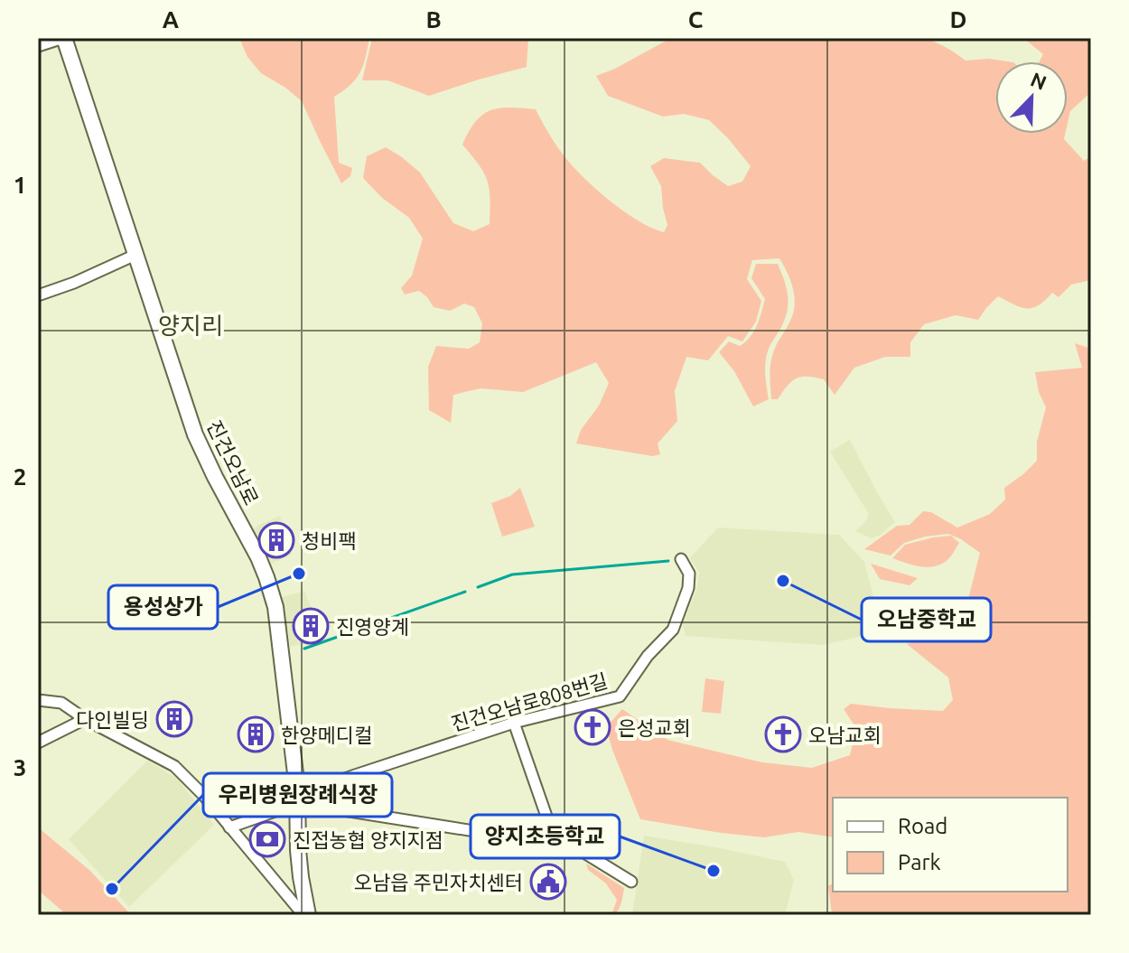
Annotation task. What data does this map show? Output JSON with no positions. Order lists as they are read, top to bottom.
{
  "streets": {
    "main road": ["진건오남로"],
    "street": ["진건오남로808번길"]
  },
  "crossings": [
    ["진건오남로", "진건오남로808번길"]
  ],
  "districts": ["양지리"],
  "places": {
    "building": [
      "청비팩",
      "진영양계",
      "다인빌딩",
      "한양메디컬"
    ],
    "other": [
      "용성상가",
      "오남중학교",
      "양지초등학교",
      "우리병원장례식장"
    ],
    "church": ["은성교회", "오남교회"],
    "bank": ["진접농협 양지지점"],
    "public building": ["오남읍 주민자치센터"]
  },
  "legend": ["Road", "Park"],
  "north": "top right",
  "grid": {
    "columns": [
      "A",
      "B",
      "C",
      "D"
    ],
    "rows": ["1", "2", "3"]
  }
}
